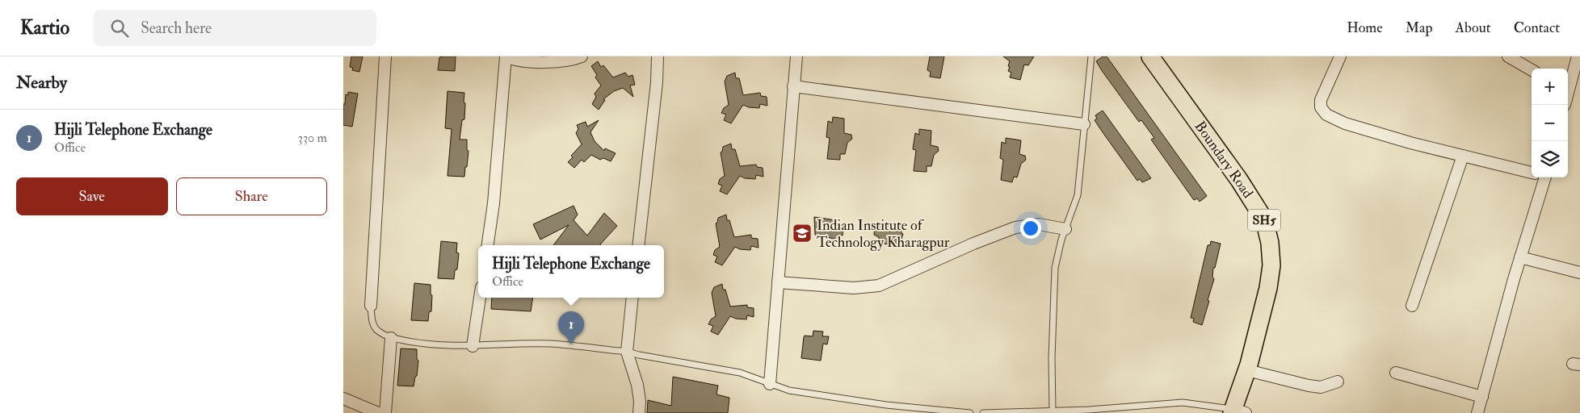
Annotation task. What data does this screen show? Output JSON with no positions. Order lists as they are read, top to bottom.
{
  "streets": {
    "main road": ["Boundary Road", "SH5"]
  },
  "places": {
    "school or university": ["Indian Institute of Technology Kharagpur"]
  },
  "page": {
    "header": "Kartio",
    "search": "Search here",
    "nav": [
      "Home",
      "Map",
      "About",
      "Contact"
    ],
    "heading": "Nearby",
    "map_buttons": ["+", "−"],
    "list": [
      {
        "mark": "1",
        "name": "Hijli Telephone Exchange",
        "note": "Office",
        "value": "330 m"
      }
    ],
    "buttons": ["Save", "Share"],
    "popup": ["Hijli Telephone Exchange", "Office"],
    "pins": "1"
  }
}
